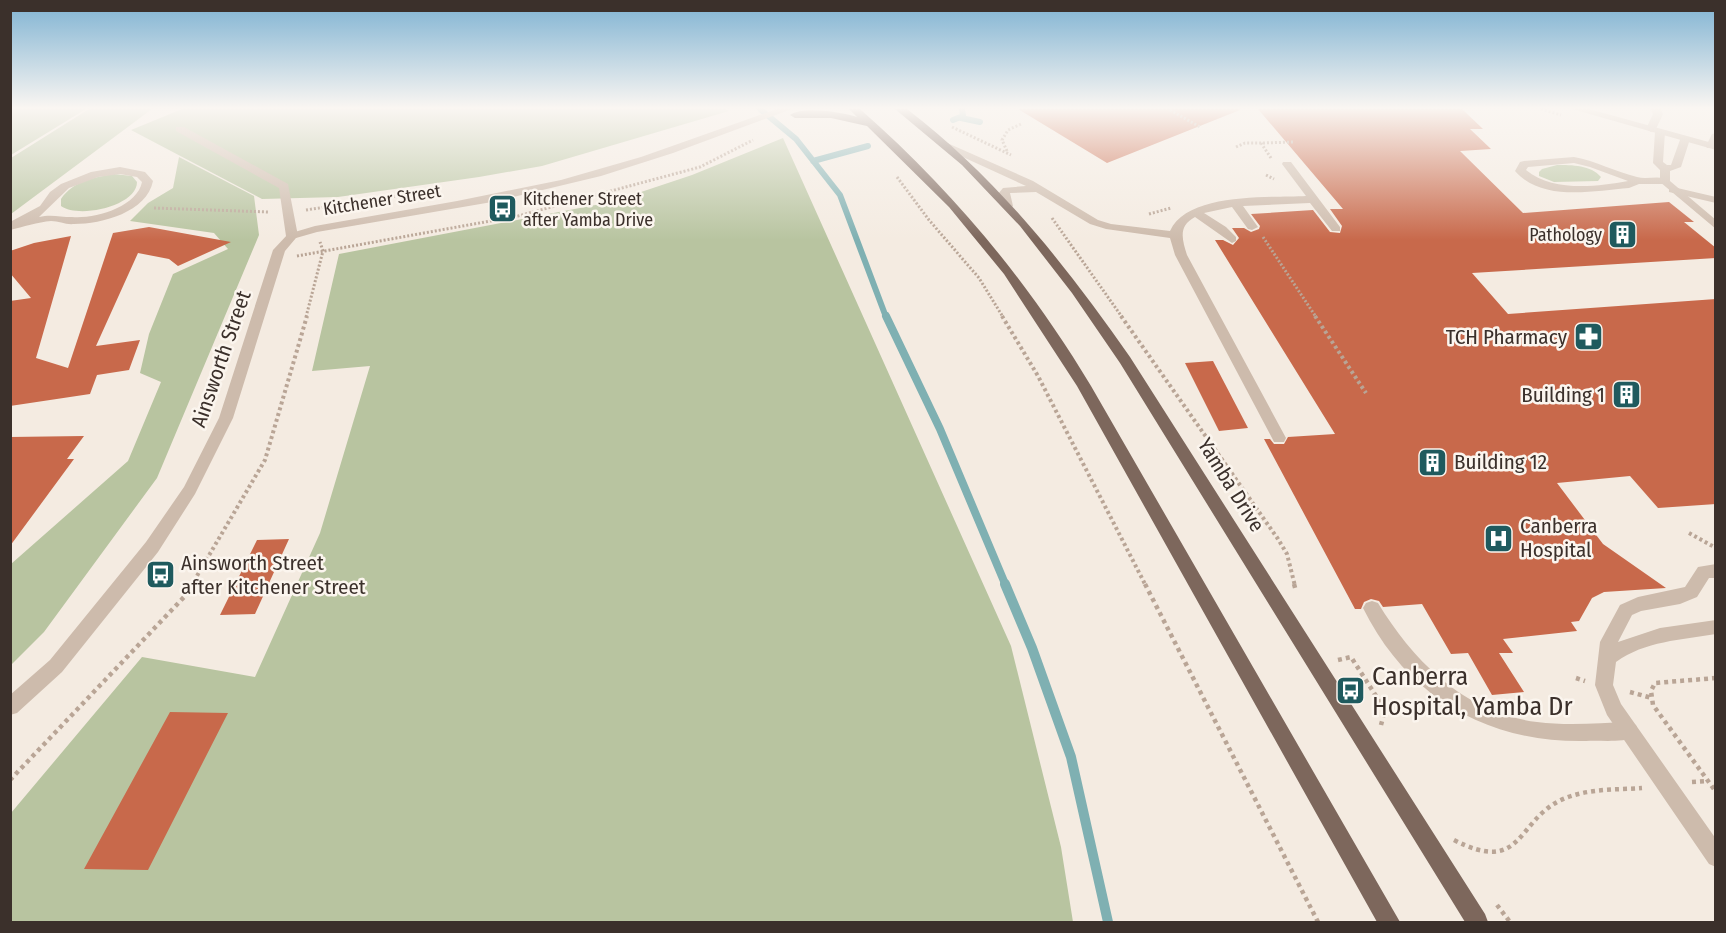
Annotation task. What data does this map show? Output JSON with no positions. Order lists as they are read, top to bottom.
{
  "streets": {
    "main road": ["Yamba Drive"],
    "street": ["Kitchener Street", "Ainsworth Street"]
  },
  "crossings": [
    ["Kitchener Street", "Ainsworth Street"]
  ],
  "places": {
    "bus stop": ["Kitchener Street after Yamba Drive", "Ainsworth Street after Kitchener Street", "Canberra Hospital, Yamba Dr"],
    "building": ["Pathology", "Building 1", "Building 12"],
    "pharmacy": ["TCH Pharmacy"],
    "hospital": ["Canberra Hospital"]
  }
}
